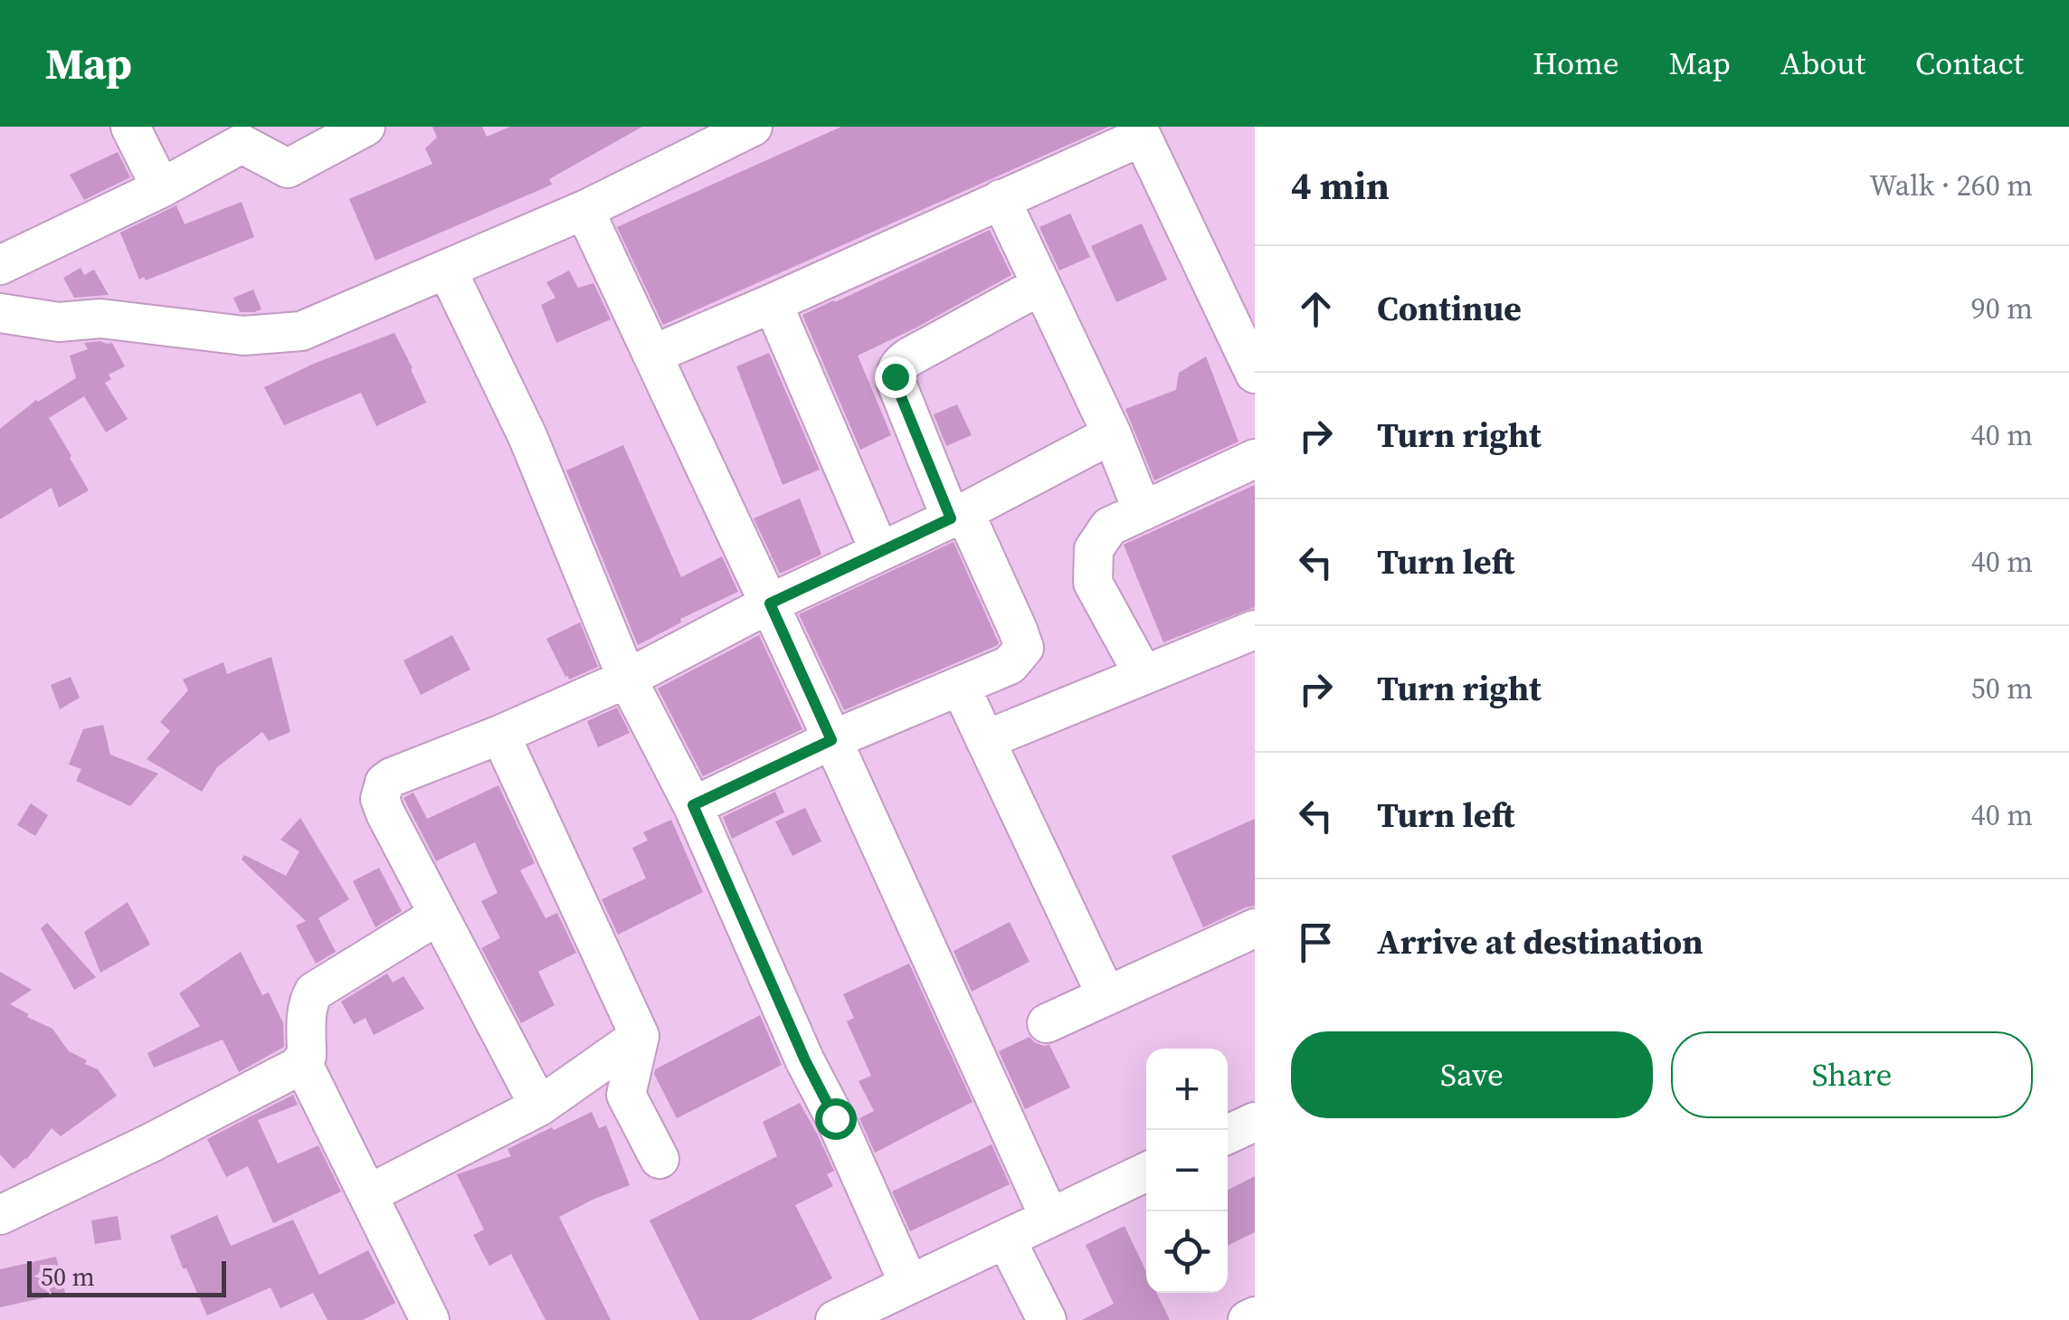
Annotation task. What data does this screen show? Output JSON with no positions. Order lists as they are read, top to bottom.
{
  "scale_bar": "50 m",
  "page": {
    "header": "Map",
    "nav": [
      "Home",
      "Map",
      "About",
      "Contact"
    ],
    "heading": ["4 min", "Walk · 260 m"],
    "list": [
      ["Continue", "90 m"],
      ["Turn right", "40 m"],
      ["Turn left", "40 m"],
      ["Turn right", "50 m"],
      ["Turn left", "40 m"],
      "Arrive at destination"
    ],
    "buttons": ["Save", "Share"],
    "map_buttons": ["+", "−"],
    "scale": "50 m"
  }
}
